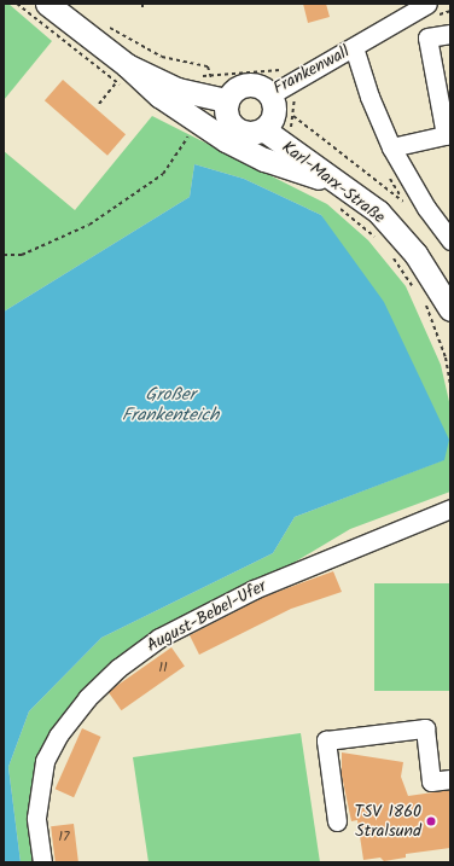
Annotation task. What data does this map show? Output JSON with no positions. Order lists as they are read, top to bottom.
{
  "streets": {
    "main road": ["Frankenwall", "Karl-Marx-Straße"],
    "street": ["August-Bebel-Ufer"]
  },
  "crossings": [
    ["Frankenwall", "Karl-Marx-Straße"]
  ],
  "water": ["Großer Frankenteich"],
  "places": ["TSV 1860 Stralsund"],
  "house_numbers": ["11", "17"]
}
